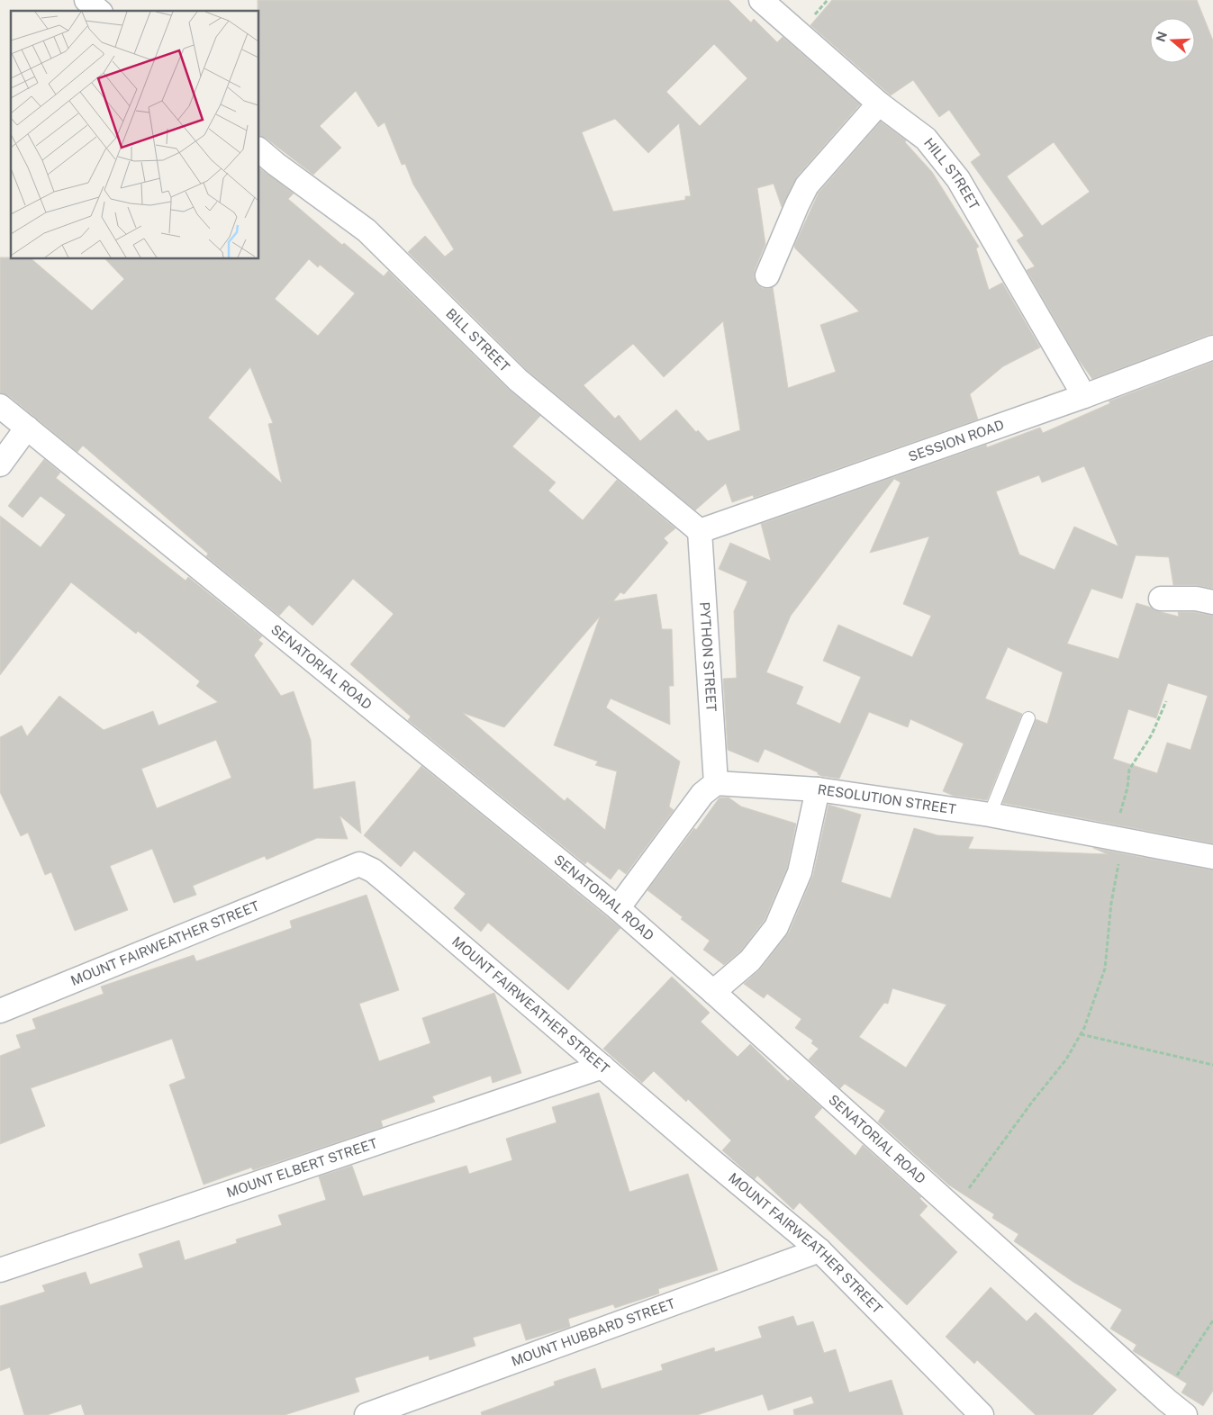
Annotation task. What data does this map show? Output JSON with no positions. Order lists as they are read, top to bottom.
{
  "streets": {
    "street": [
      "HILL STREET",
      "BILL STREET",
      "SESSION ROAD",
      "PYTHON STREET",
      "SENATORIAL ROAD",
      "RESOLUTION STREET",
      "MOUNT FAIRWEATHER STREET",
      "MOUNT ELBERT STREET",
      "MOUNT HUBBARD STREET"
    ]
  },
  "crossings": [
    ["HILL STREET", "SESSION ROAD"],
    ["BILL STREET", "SESSION ROAD"],
    ["BILL STREET", "PYTHON STREET"],
    ["SESSION ROAD", "PYTHON STREET"],
    ["PYTHON STREET", "RESOLUTION STREET"],
    ["MOUNT FAIRWEATHER STREET", "MOUNT ELBERT STREET"],
    ["MOUNT FAIRWEATHER STREET", "MOUNT HUBBARD STREET"]
  ],
  "north": "left"
}
